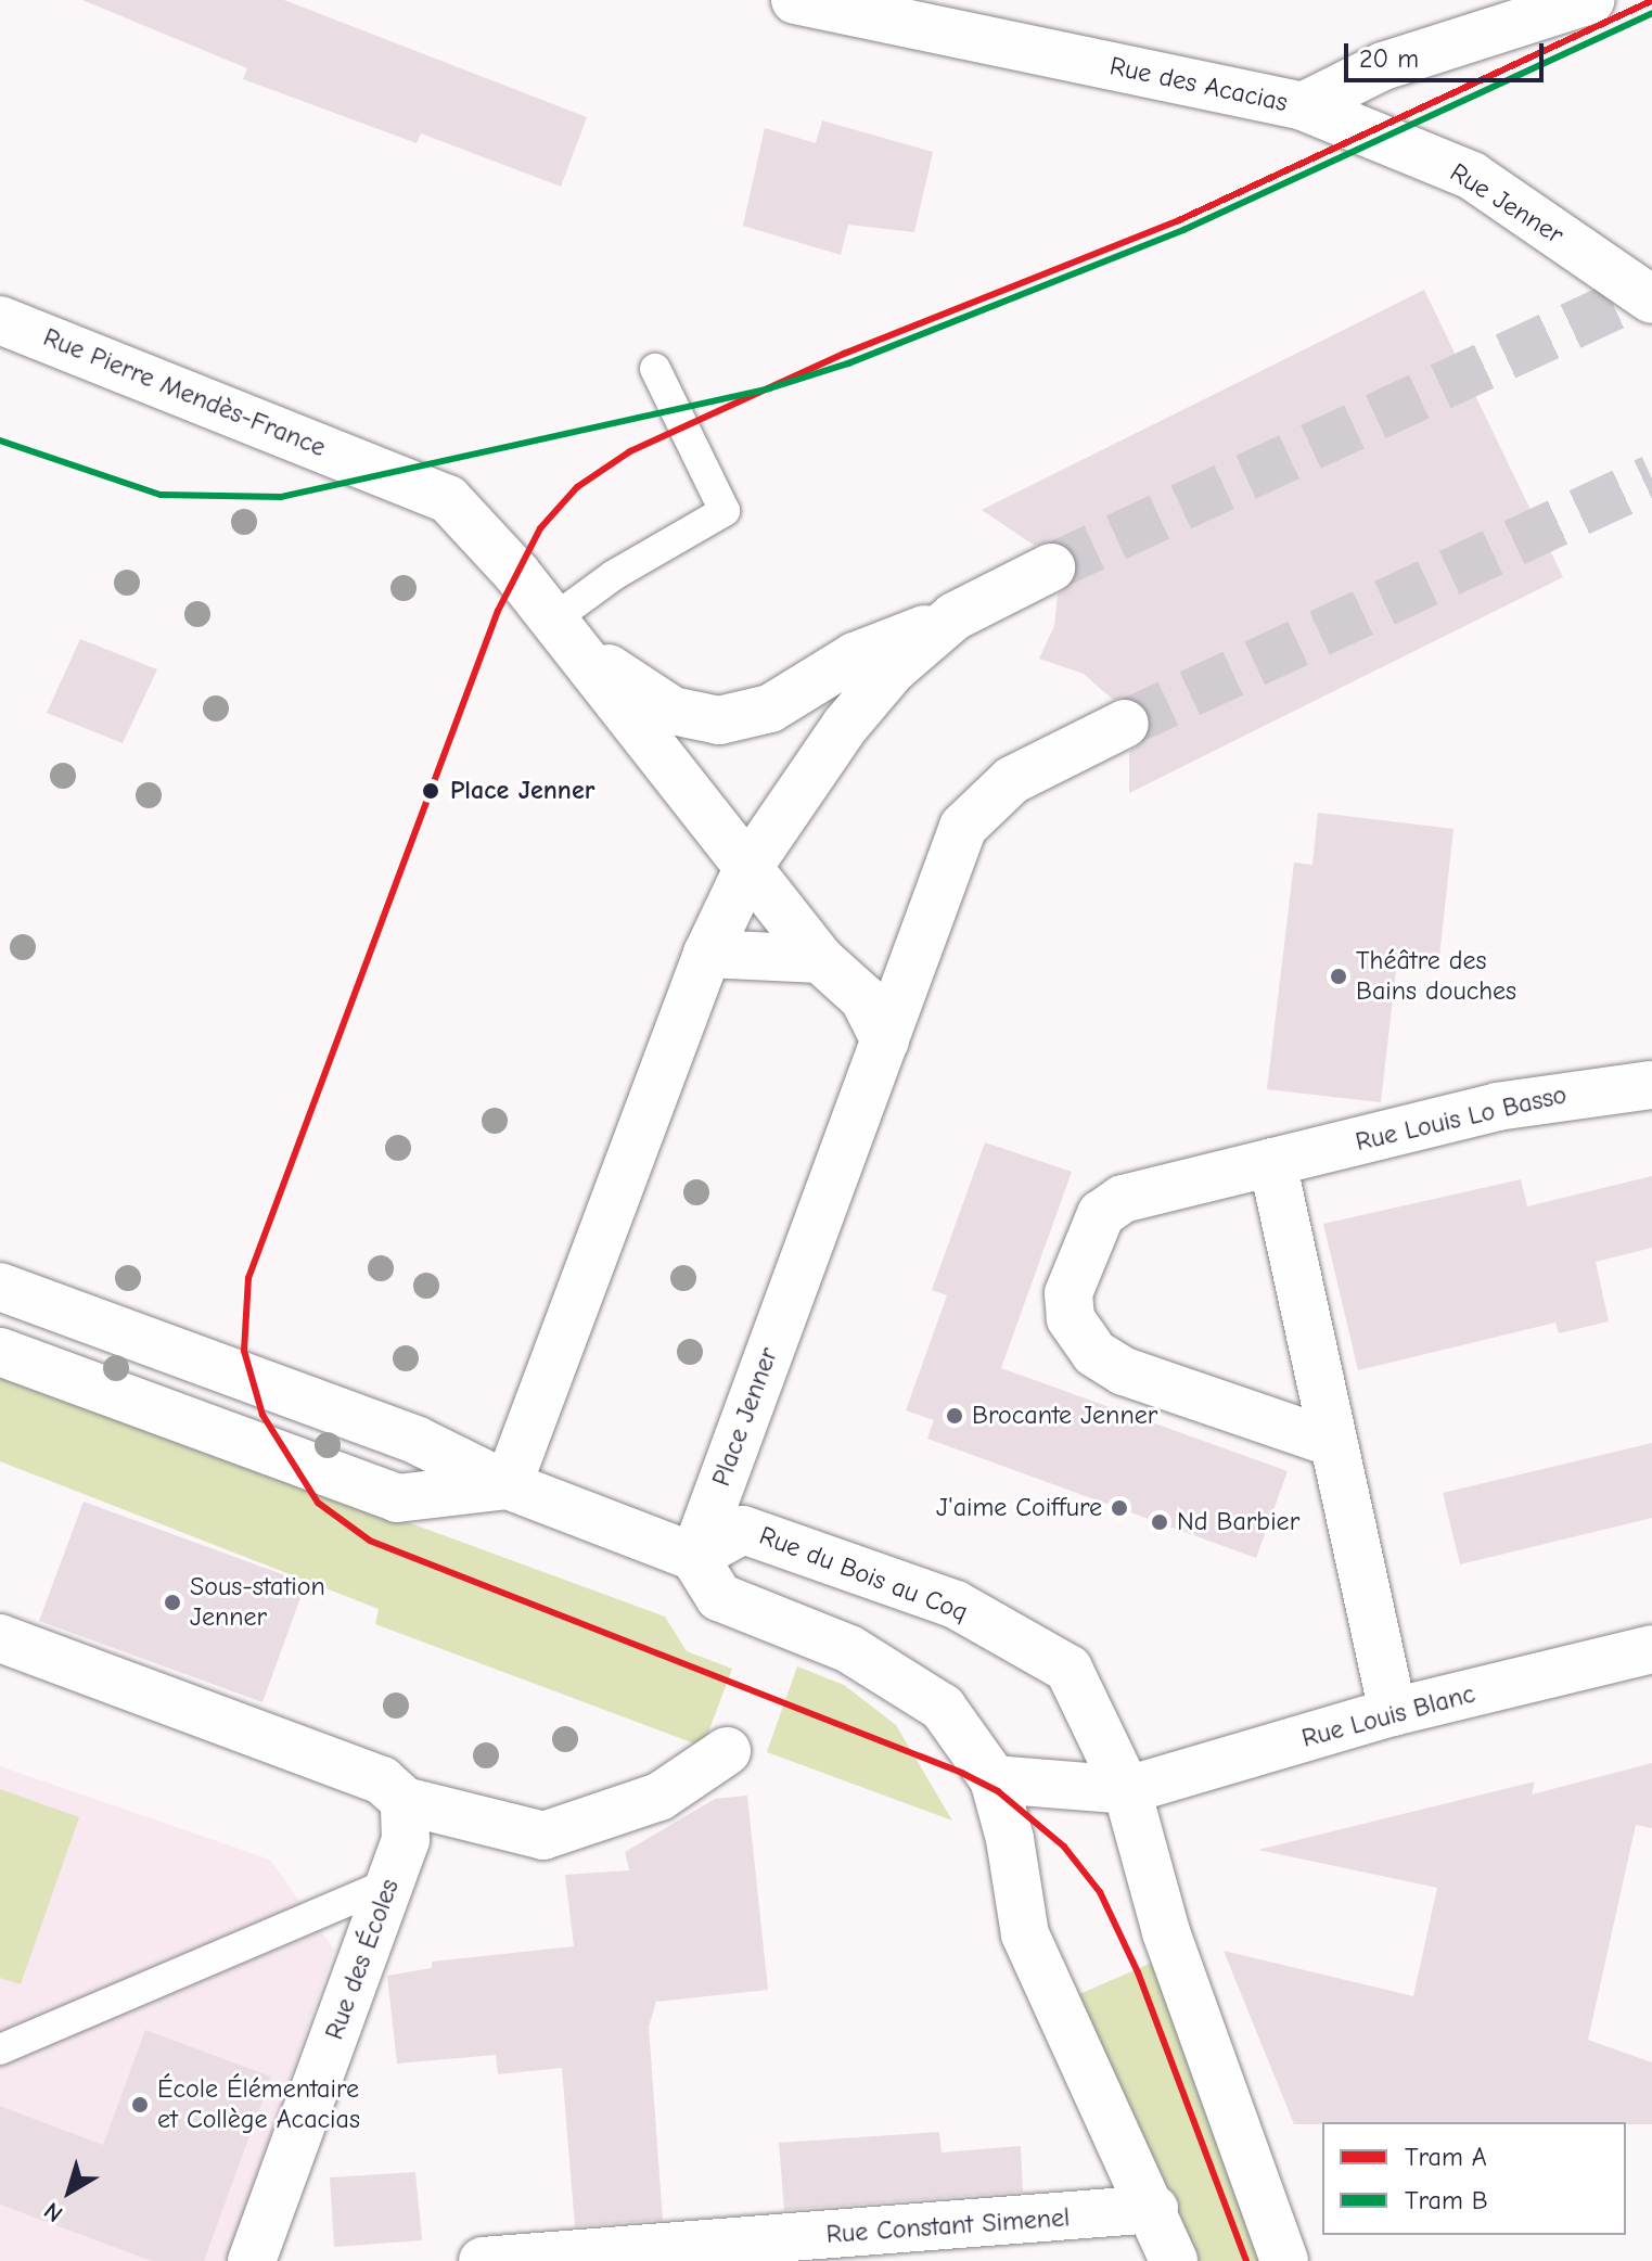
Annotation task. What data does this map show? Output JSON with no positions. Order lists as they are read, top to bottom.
{
  "streets": {
    "main road": [
      "Rue des Acacias",
      "Rue Jenner",
      "Rue Pierre Mendès-France",
      "Rue Louis Lo Basso",
      "Place Jenner",
      "Rue du Bois au Coq",
      "Rue Louis Blanc",
      "Rue des Écoles",
      "Rue Constant Simenel"
    ]
  },
  "crossings": [
    ["Rue des Acacias", "Rue Jenner"],
    ["Place Jenner", "Rue du Bois au Coq"],
    ["Rue du Bois au Coq", "Rue Louis Blanc"]
  ],
  "places": [
    "Place Jenner",
    "Théâtre des Bains douches",
    "Brocante Jenner",
    "J'aime Coiffure",
    "Nd Barbier",
    "Sous-station Jenner",
    "École Élémentaire et Collège Acacias"
  ],
  "lines": ["tram line A", "tram line B"],
  "legend": ["Tram A", "Tram B"],
  "scale_bar": "20 m",
  "north": "bottom left"
}
